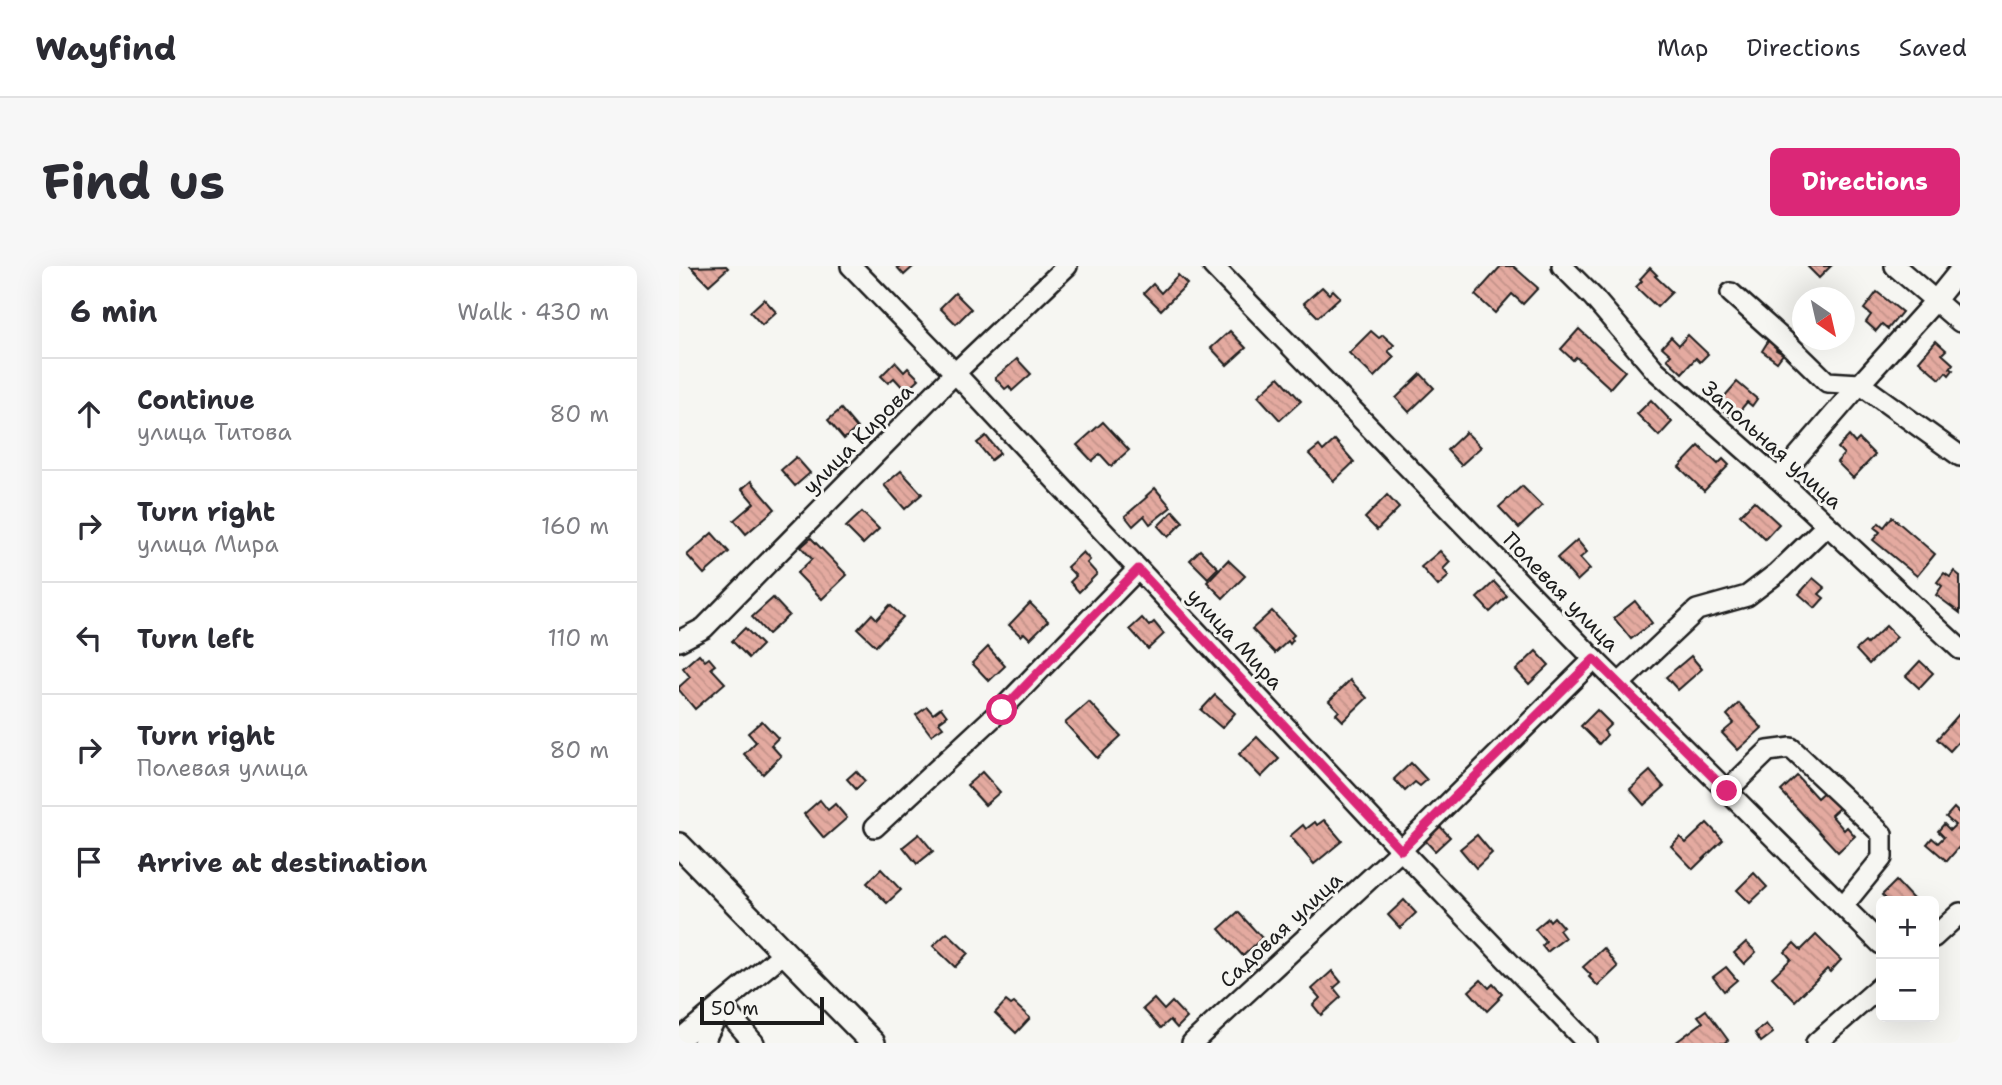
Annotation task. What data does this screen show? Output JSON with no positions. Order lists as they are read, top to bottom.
{
  "streets": {
    "street": [
      "улица Кирова",
      "Запольная улица",
      "Полевая улица",
      "улица Мира",
      "Садовая улица"
    ]
  },
  "crossings": [
    ["улица Кирова", "улица Мира"],
    ["Полевая улица", "Садовая улица"],
    ["улица Мира", "Садовая улица"]
  ],
  "scale_bar": "50 m",
  "north": "bottom right",
  "page": {
    "header": "Wayfind",
    "nav": ["Map", "Directions", "Saved"],
    "buttons": "Directions",
    "title": "Find us",
    "heading": ["6 min", "Walk · 430 m"],
    "list": [
      ["Continue", "улица Титова", "80 m"],
      ["Turn right", "улица Мира", "160 m"],
      ["Turn left", "110 m"],
      ["Turn right", "Полевая улица", "80 m"],
      "Arrive at destination"
    ],
    "map_buttons": ["+", "−"],
    "scale": "50 m"
  }
}
